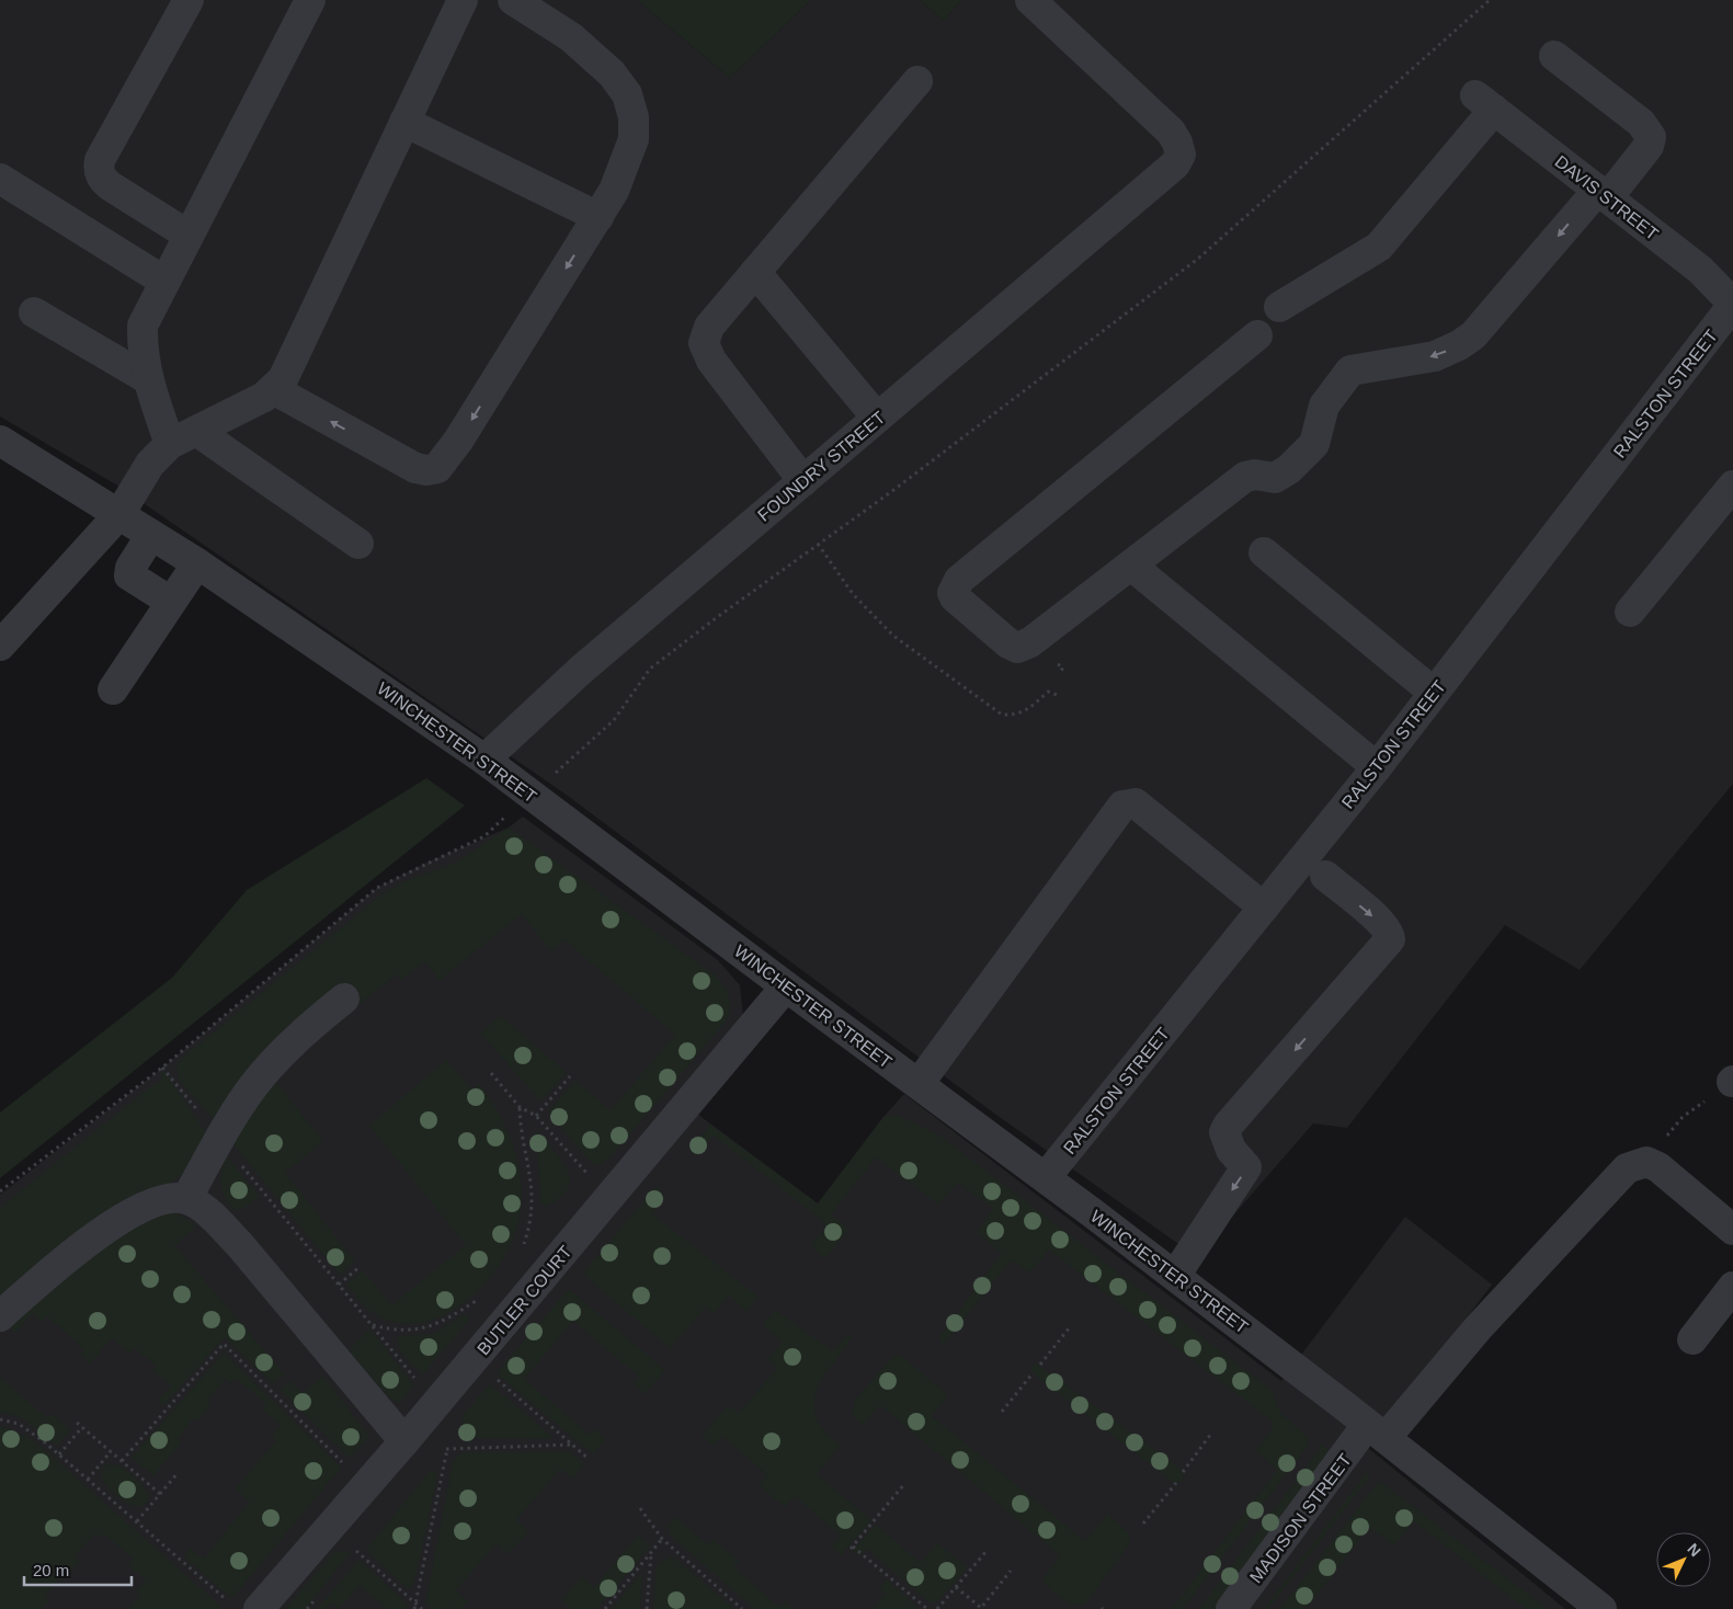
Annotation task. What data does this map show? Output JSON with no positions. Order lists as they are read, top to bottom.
{
  "streets": {
    "street": [
      "DAVIS STREET",
      "RALSTON STREET",
      "FOUNDRY STREET",
      "WINCHESTER STREET",
      "BUTLER COURT",
      "MADISON STREET"
    ]
  },
  "crossings": [
    ["DAVIS STREET", "RALSTON STREET"],
    ["RALSTON STREET", "WINCHESTER STREET"],
    ["FOUNDRY STREET", "WINCHESTER STREET"],
    ["WINCHESTER STREET", "BUTLER COURT"],
    ["WINCHESTER STREET", "MADISON STREET"]
  ],
  "scale_bar": "20 m",
  "north": "top right"
}
